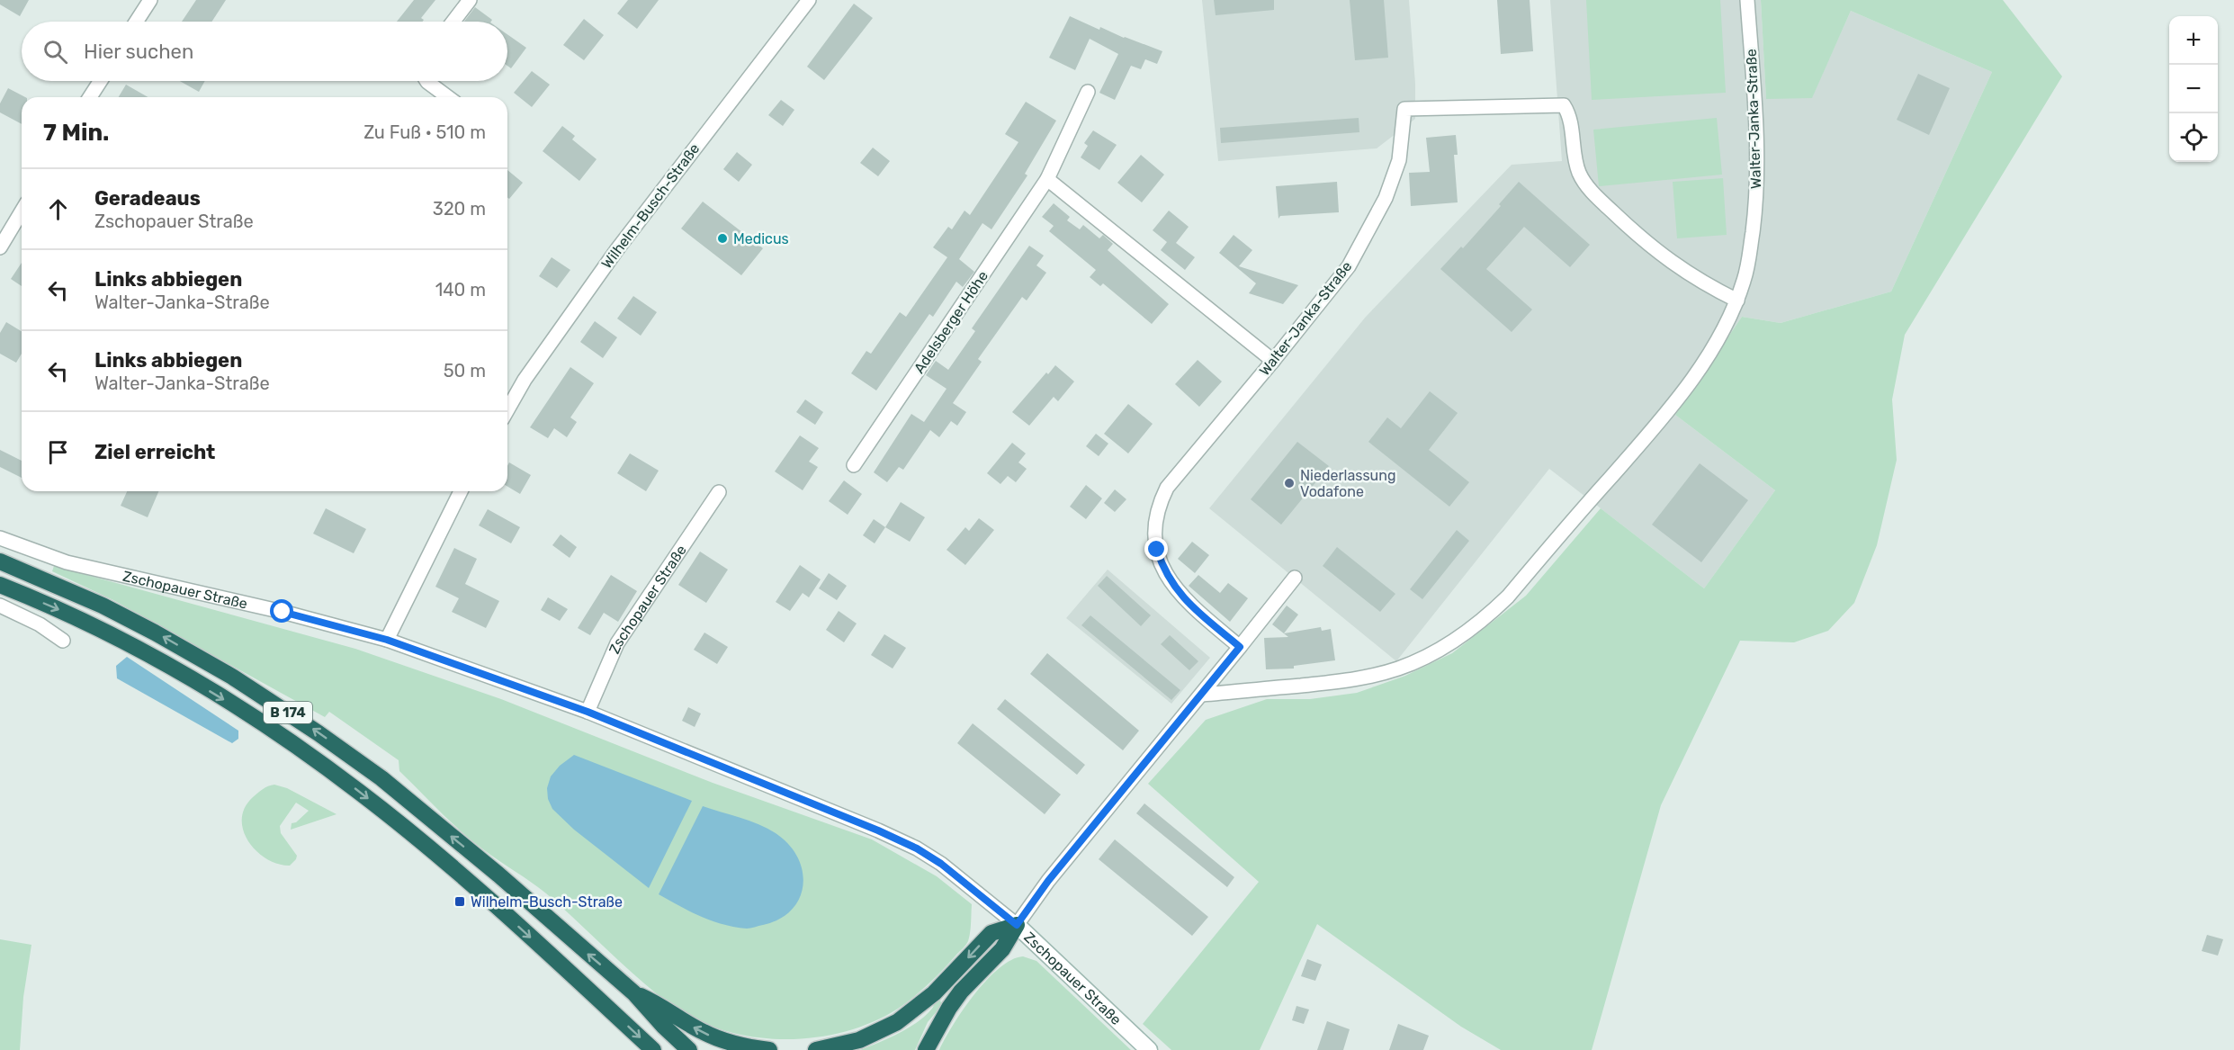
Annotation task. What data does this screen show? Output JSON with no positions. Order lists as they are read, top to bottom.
{
  "streets": {
    "highway": ["B 174"],
    "street": [
      "Walter-Janka-Straße",
      "Wilhelm-Busch-Straße",
      "Adelsberger Höhe",
      "Zschopauer Straße"
    ]
  },
  "places": {
    "other": ["Medicus", "Niederlassung Vodafone"],
    "transit": ["Wilhelm-Busch-Straße"]
  },
  "page": {
    "map_buttons": ["+", "−"],
    "search": "Hier suchen",
    "heading": ["7 Min.", "Zu Fuß · 510 m"],
    "list": [
      ["Geradeaus", "Zschopauer Straße", "320 m"],
      ["Links abbiegen", "Walter-Janka-Straße", "140 m"],
      ["Links abbiegen", "Walter-Janka-Straße", "50 m"],
      "Ziel erreicht"
    ]
  }
}
